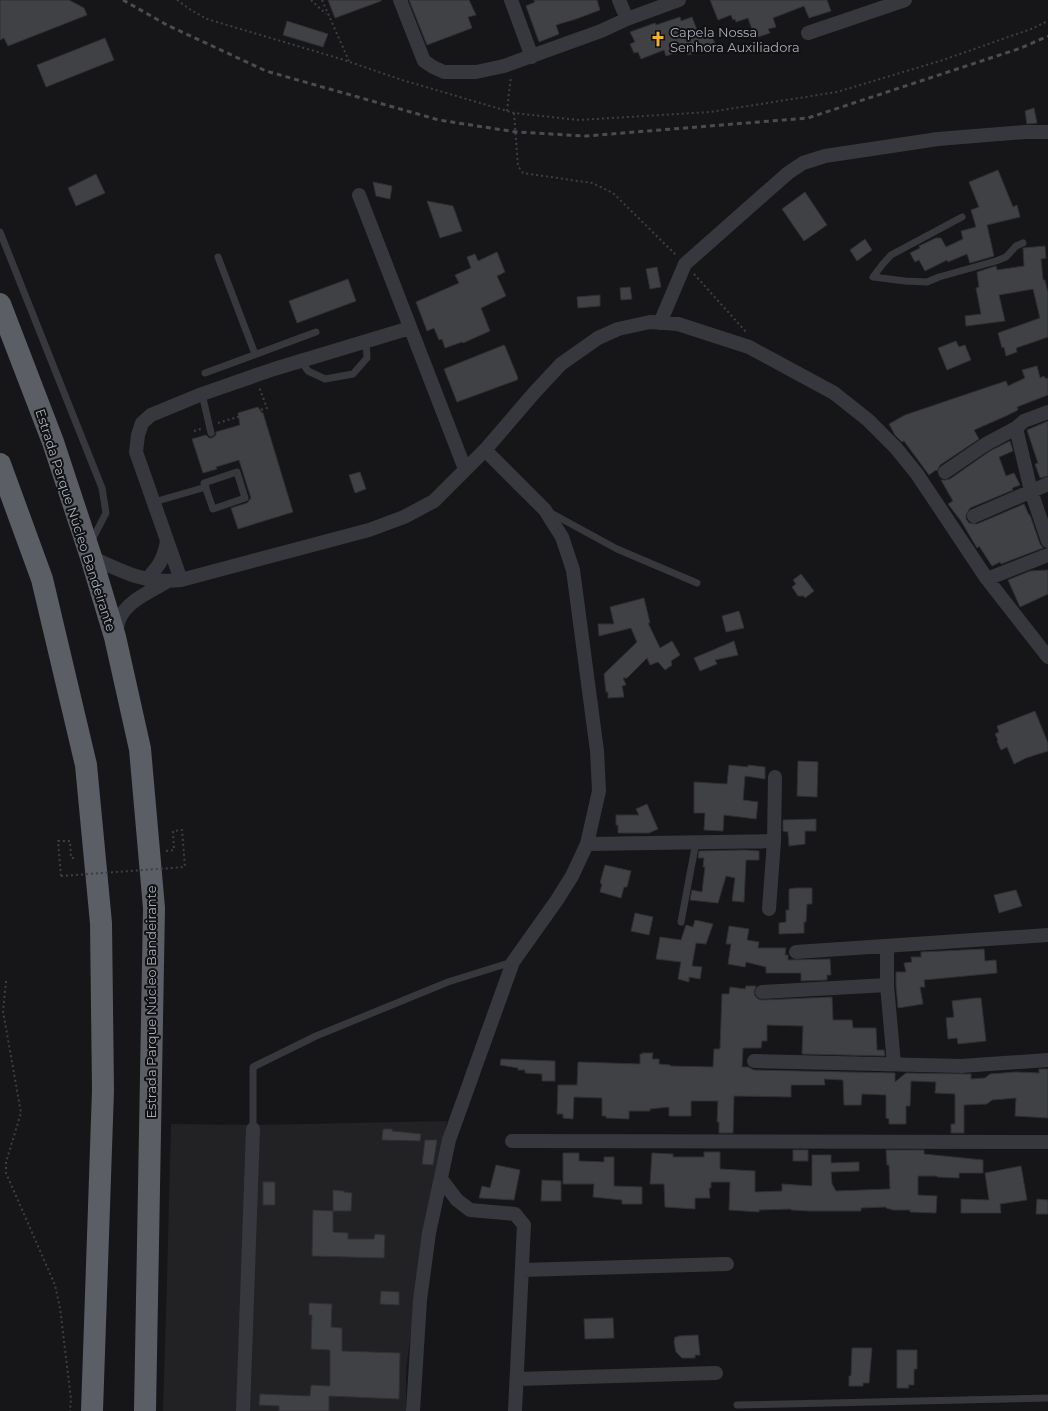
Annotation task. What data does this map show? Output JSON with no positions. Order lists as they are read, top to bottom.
{
  "streets": {
    "highway": ["Estrada Parque Núcleo Bandeirante"]
  },
  "places": {
    "church": ["Capela Nossa Senhora Auxiliadora"]
  }
}
